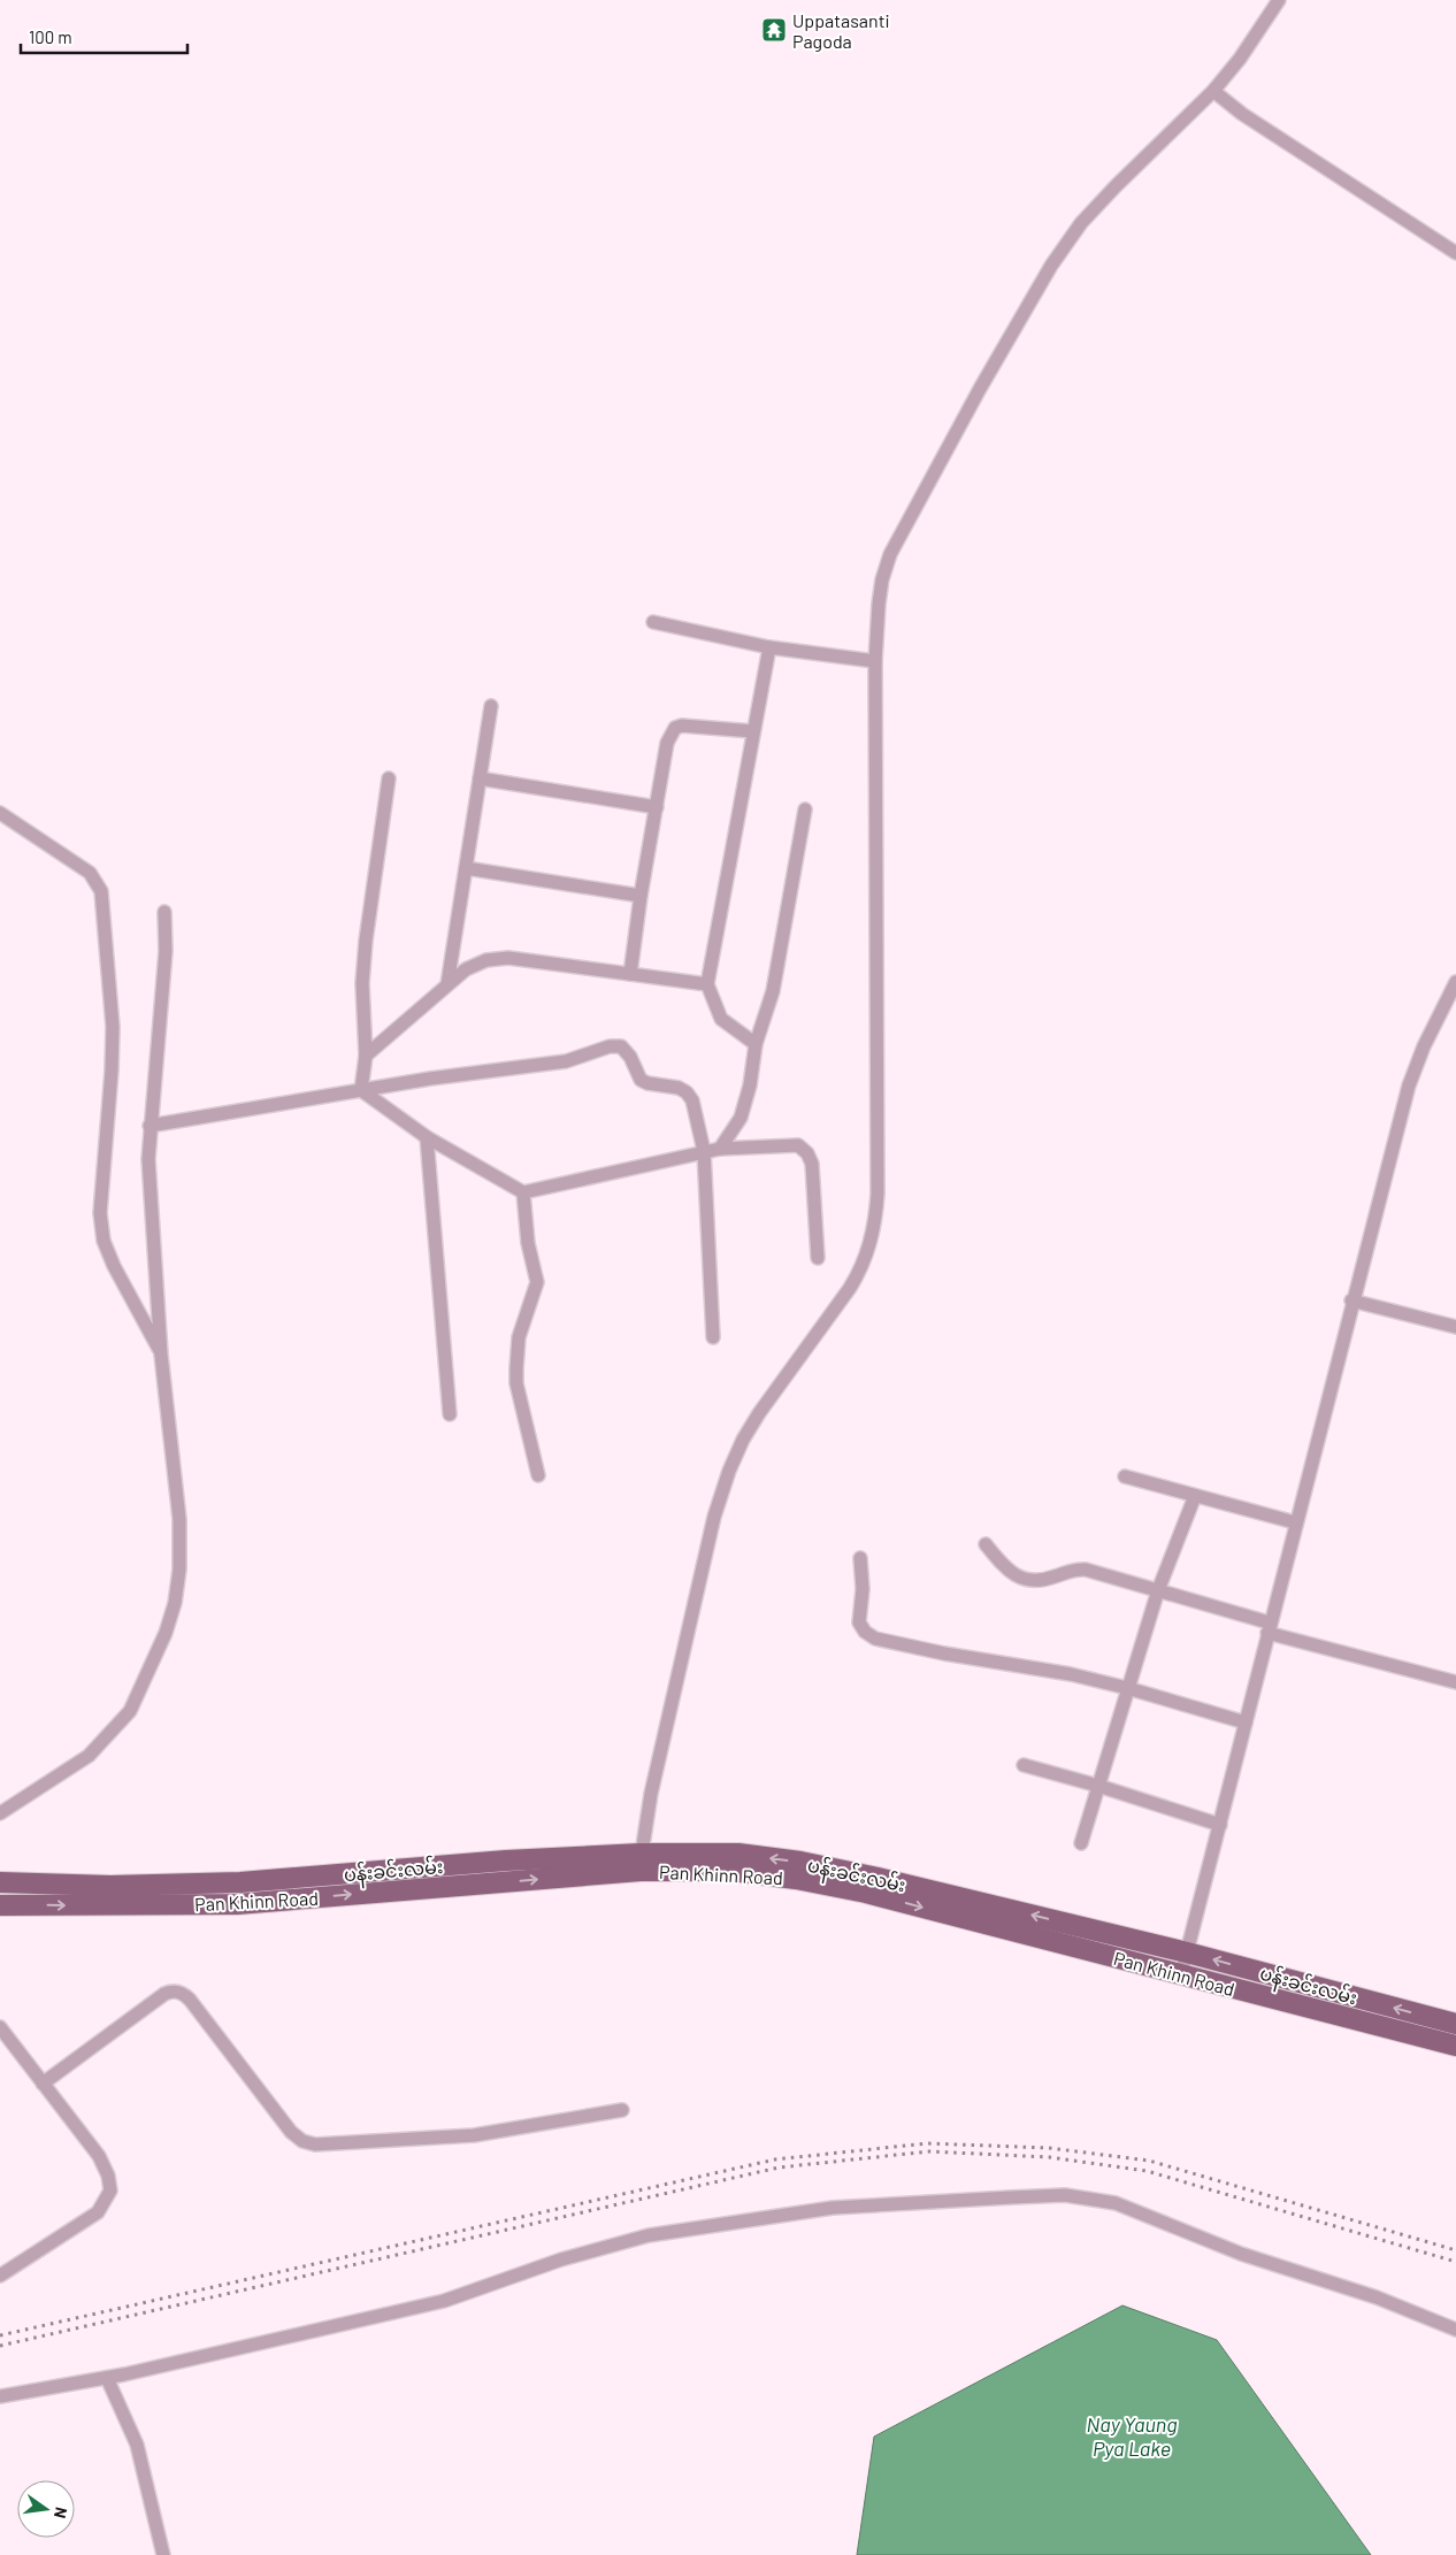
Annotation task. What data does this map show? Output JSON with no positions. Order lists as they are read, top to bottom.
{
  "streets": {
    "main road": ["ပန်းခင်းလမ်း", "Pan Khinn Road"]
  },
  "crossings": [
    ["ပန်းခင်းလမ်း", "Pan Khinn Road"]
  ],
  "one_way": ["ပန်းခင်းလမ်း", "Pan Khinn Road"],
  "water": ["Nay Yaung Pya Lake"],
  "places": {
    "temple": ["Uppatasanti Pagoda"]
  },
  "scale_bar": "100 m",
  "north": "right"
}
